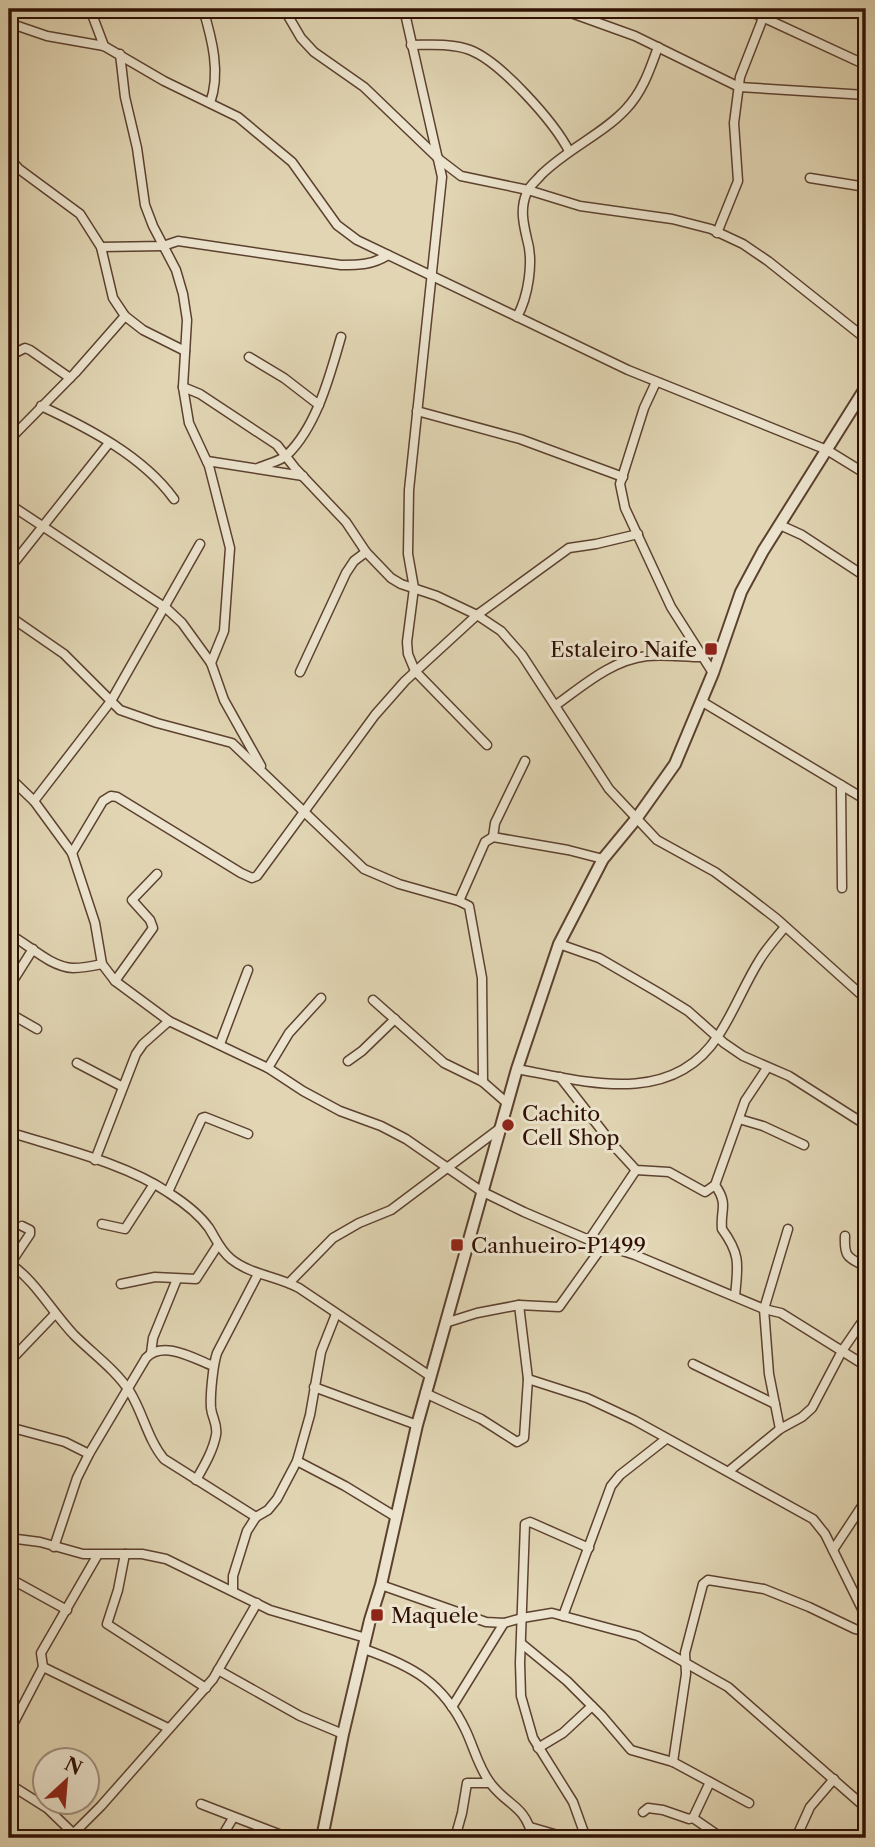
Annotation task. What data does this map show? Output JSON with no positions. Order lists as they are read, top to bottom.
{
  "places": {
    "transit": ["Estaleiro Naife", "Canhueiro-P1499", "Maquele"],
    "other": ["Cachito Cell Shop"]
  },
  "north": "top right"
}
